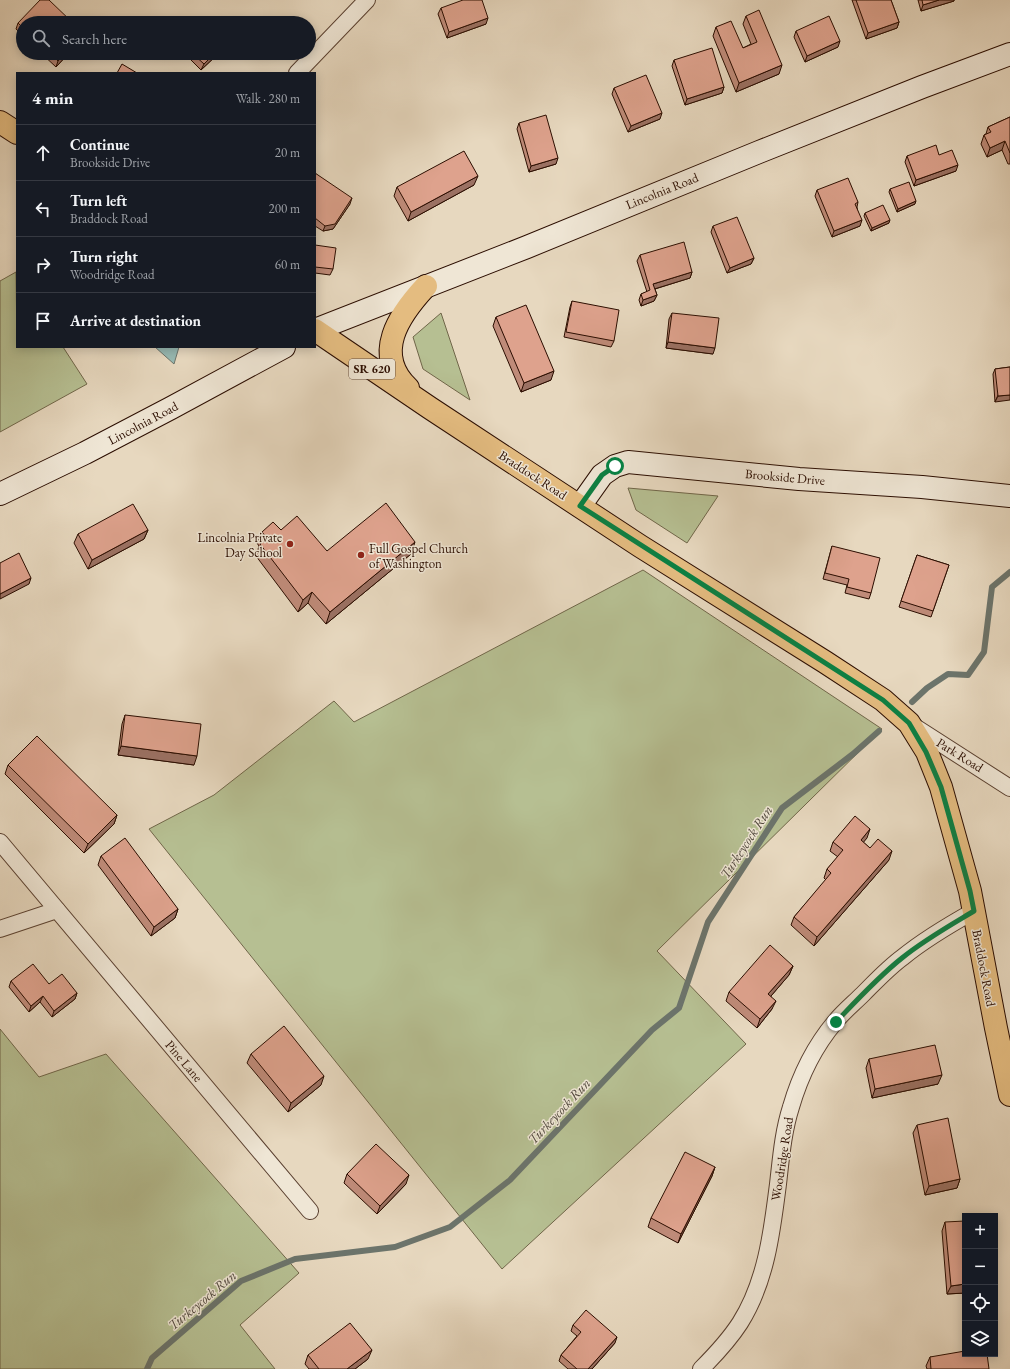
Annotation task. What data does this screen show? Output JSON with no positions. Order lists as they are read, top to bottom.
{
  "streets": {
    "main road": [
      "Lincolnia Road",
      "SR 620",
      "Braddock Road",
      "Brookside Drive"
    ],
    "street": ["Park Road", "Pine Lane", "Woodridge Road"]
  },
  "crossings": [
    ["Braddock Road", "Brookside Drive"],
    ["Braddock Road", "Park Road"],
    ["Braddock Road", "Woodridge Road"]
  ],
  "water": ["Turkeycock Run"],
  "places": ["Lincolnia Private Day School", "Full Gospel Church of Washington"],
  "page": {
    "search": "Search here",
    "heading": ["4 min", "Walk · 280 m"],
    "list": [
      ["Continue", "Brookside Drive", "20 m"],
      ["Turn left", "Braddock Road", "200 m"],
      ["Turn right", "Woodridge Road", "60 m"],
      "Arrive at destination"
    ],
    "map_buttons": ["+", "−"]
  }
}
